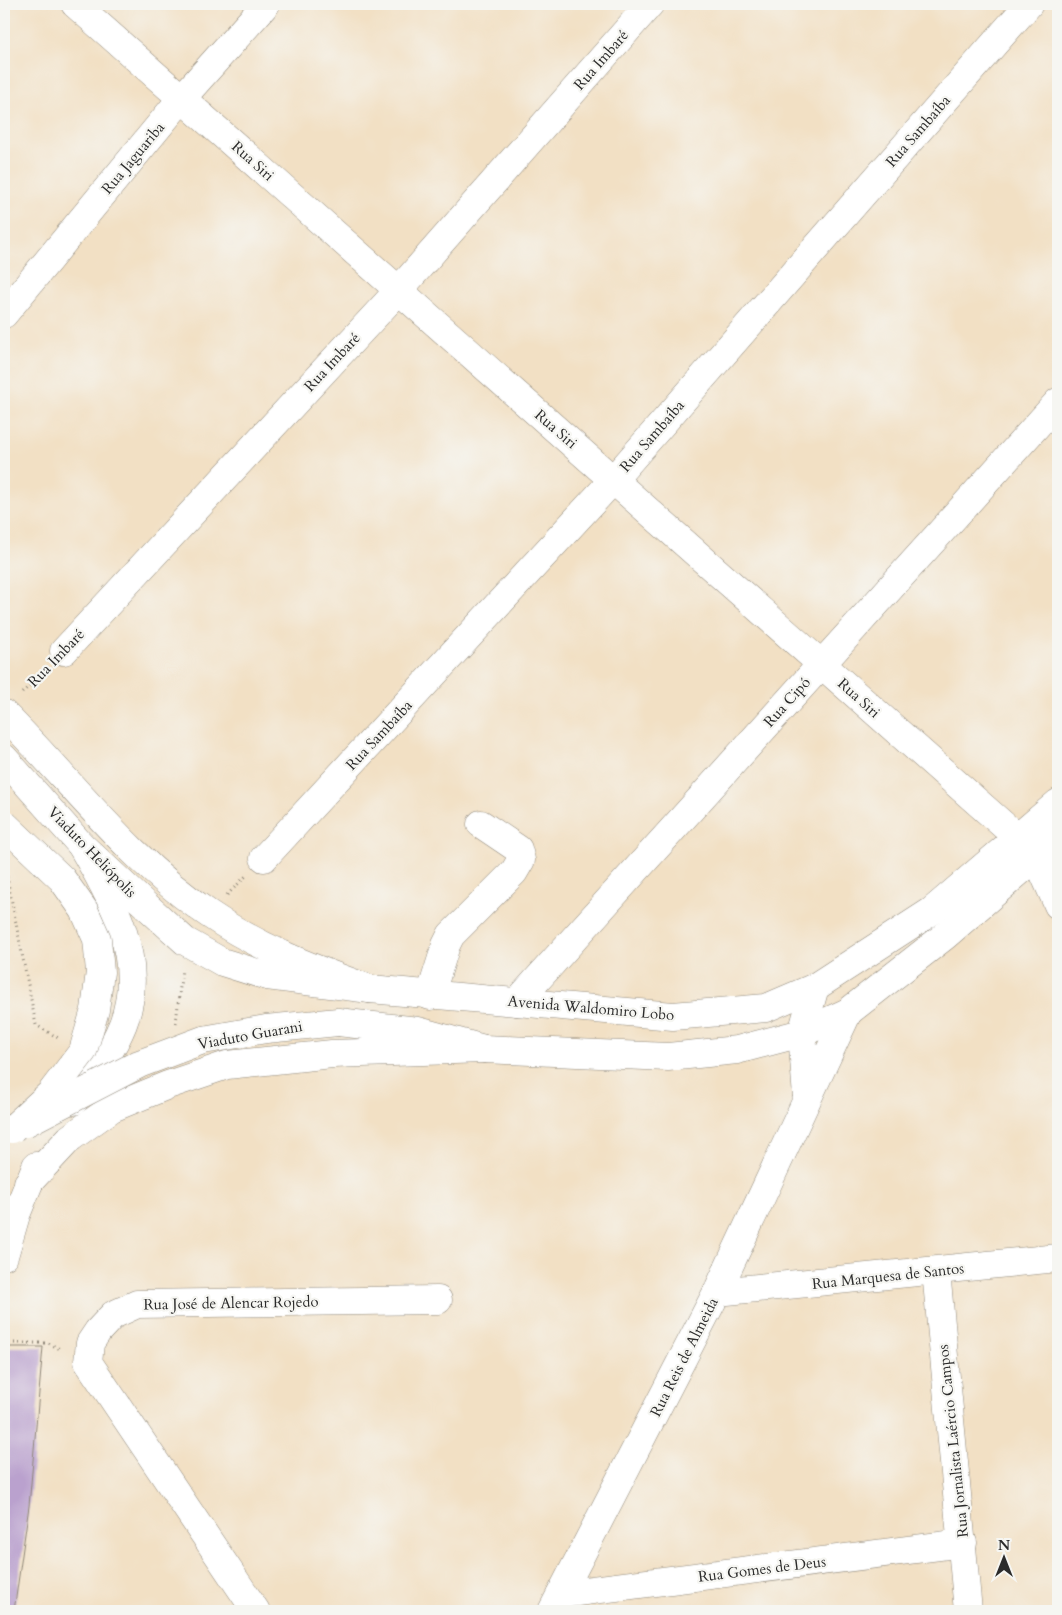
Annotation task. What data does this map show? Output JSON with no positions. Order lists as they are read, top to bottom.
{
  "streets": {
    "main road": [
      "Rua Imbaré",
      "Rua Sambaíba",
      "Rua Jaguariba",
      "Rua Siri",
      "Rua Cipó",
      "Viaduto Heliópolis",
      "Avenida Waldomiro Lobo",
      "Viaduto Guarani",
      "Rua Marquesa de Santos",
      "Rua José de Alencar Rojedo",
      "Rua Reis de Almeida",
      "Rua Jornalista Laércio Campos",
      "Rua Gomes de Deus"
    ]
  },
  "crossings": [
    ["Rua Imbaré", "Rua Siri"],
    ["Rua Sambaíba", "Rua Siri"],
    ["Rua Jaguariba", "Rua Siri"],
    ["Rua Siri", "Rua Cipó"],
    ["Rua Siri", "Avenida Waldomiro Lobo"],
    ["Rua Cipó", "Avenida Waldomiro Lobo"],
    ["Viaduto Heliópolis", "Avenida Waldomiro Lobo"],
    ["Avenida Waldomiro Lobo", "Viaduto Guarani"],
    ["Avenida Waldomiro Lobo", "Rua Reis de Almeida"],
    ["Rua Marquesa de Santos", "Rua Reis de Almeida"],
    ["Rua Marquesa de Santos", "Rua Jornalista Laércio Campos"],
    ["Rua Reis de Almeida", "Rua Gomes de Deus"],
    ["Rua Jornalista Laércio Campos", "Rua Gomes de Deus"]
  ],
  "north": "top"
}
